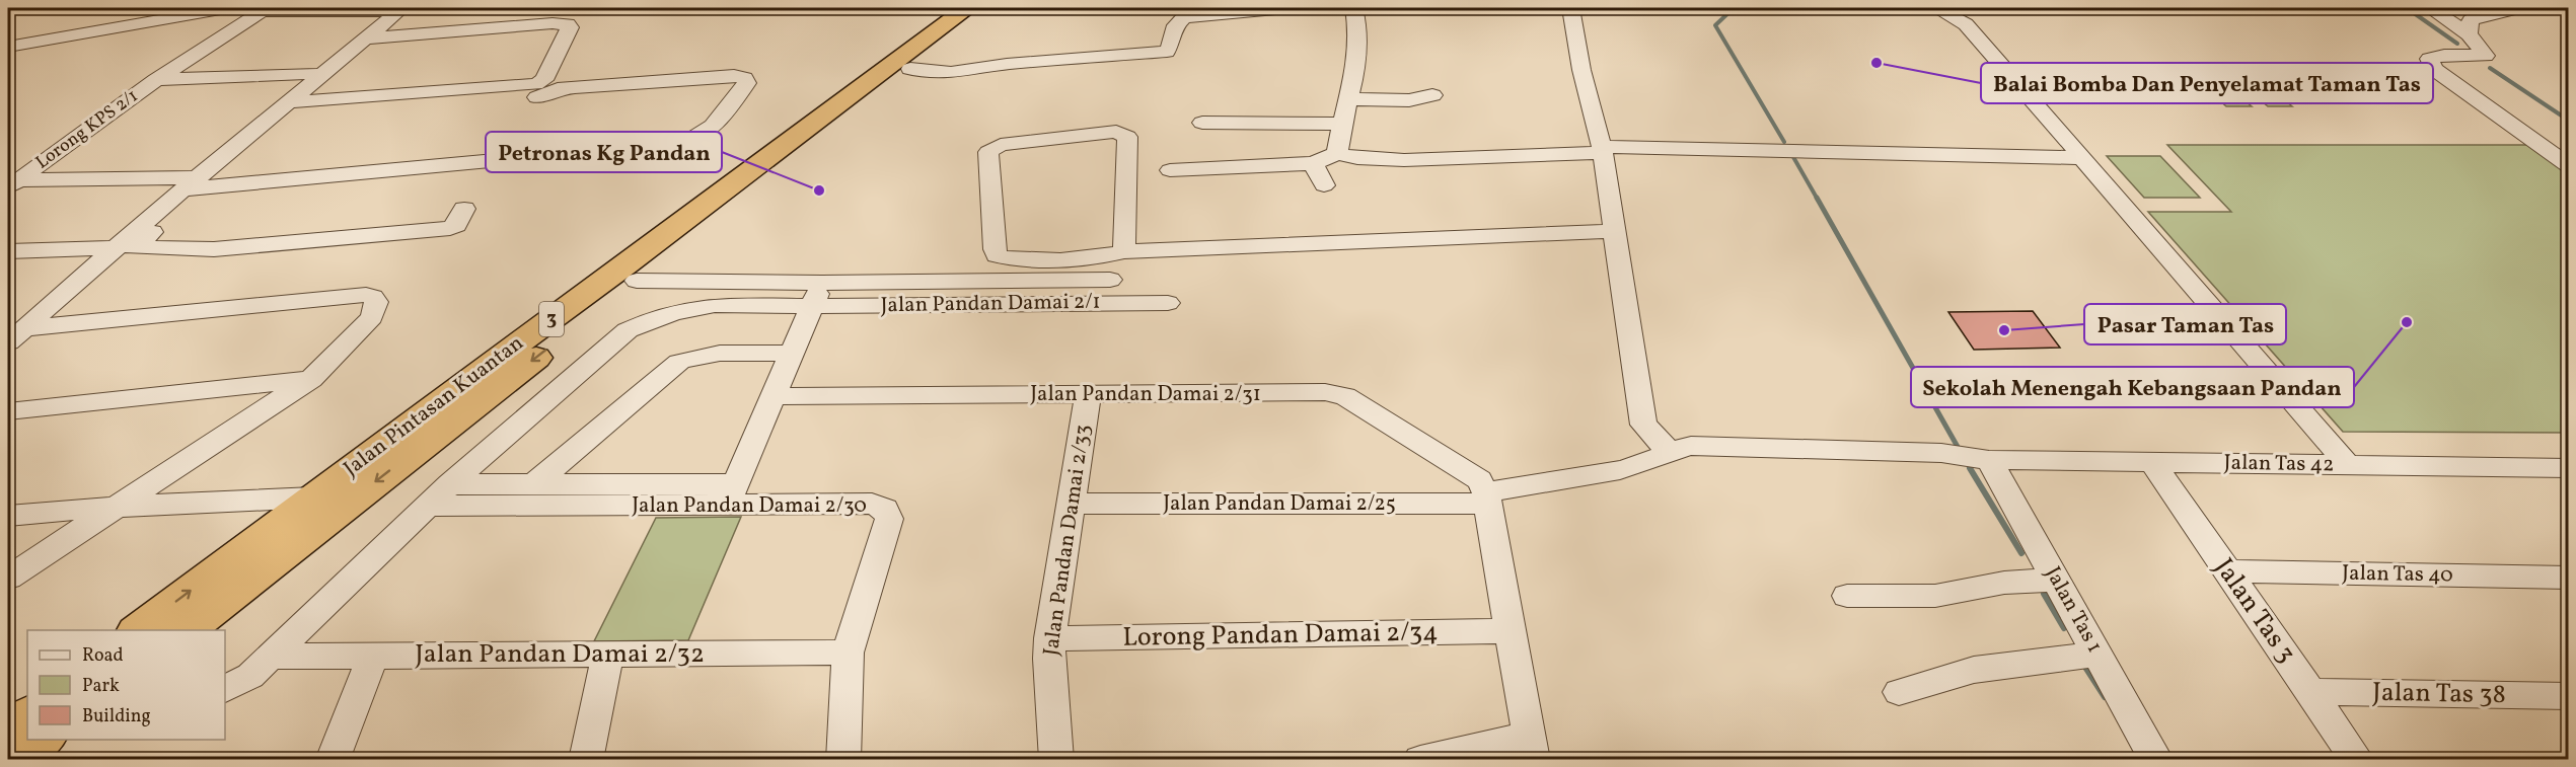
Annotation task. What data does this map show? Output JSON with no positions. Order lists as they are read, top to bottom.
{
  "streets": {
    "highway": ["3", "Jalan Pintasan Kuantan"],
    "street": [
      "Lorong KPS 2/1",
      "Jalan Pandan Damai 2/1",
      "Jalan Pandan Damai 2/31",
      "Jalan Tas 42",
      "Jalan Pandan Damai 2/25",
      "Jalan Pandan Damai 2/30",
      "Jalan Pandan Damai 2/33",
      "Jalan Tas 40",
      "Jalan Tas 1",
      "Jalan Tas 3",
      "Lorong Pandan Damai 2/34",
      "Jalan Pandan Damai 2/32",
      "Jalan Tas 38"
    ]
  },
  "crossings": [
    ["Jalan Pandan Damai 2/31", "Jalan Pandan Damai 2/25"],
    ["Jalan Pandan Damai 2/31", "Jalan Pandan Damai 2/33"],
    ["Jalan Tas 42", "Jalan Pandan Damai 2/25"],
    ["Jalan Tas 42", "Jalan Tas 1"],
    ["Jalan Tas 42", "Jalan Tas 3"],
    ["Jalan Pandan Damai 2/25", "Jalan Pandan Damai 2/33"],
    ["Jalan Pandan Damai 2/30", "Jalan Pandan Damai 2/32"],
    ["Jalan Pandan Damai 2/33", "Lorong Pandan Damai 2/34"],
    ["Jalan Tas 40", "Jalan Tas 3"],
    ["Jalan Tas 3", "Jalan Tas 38"]
  ],
  "places": [
    "Balai Bomba Dan Penyelamat Taman Tas",
    "Petronas Kg Pandan",
    "Sekolah Menengah Kebangsaan Pandan",
    "Pasar Taman Tas"
  ],
  "legend": ["Road", "Park", "Building"]
}
